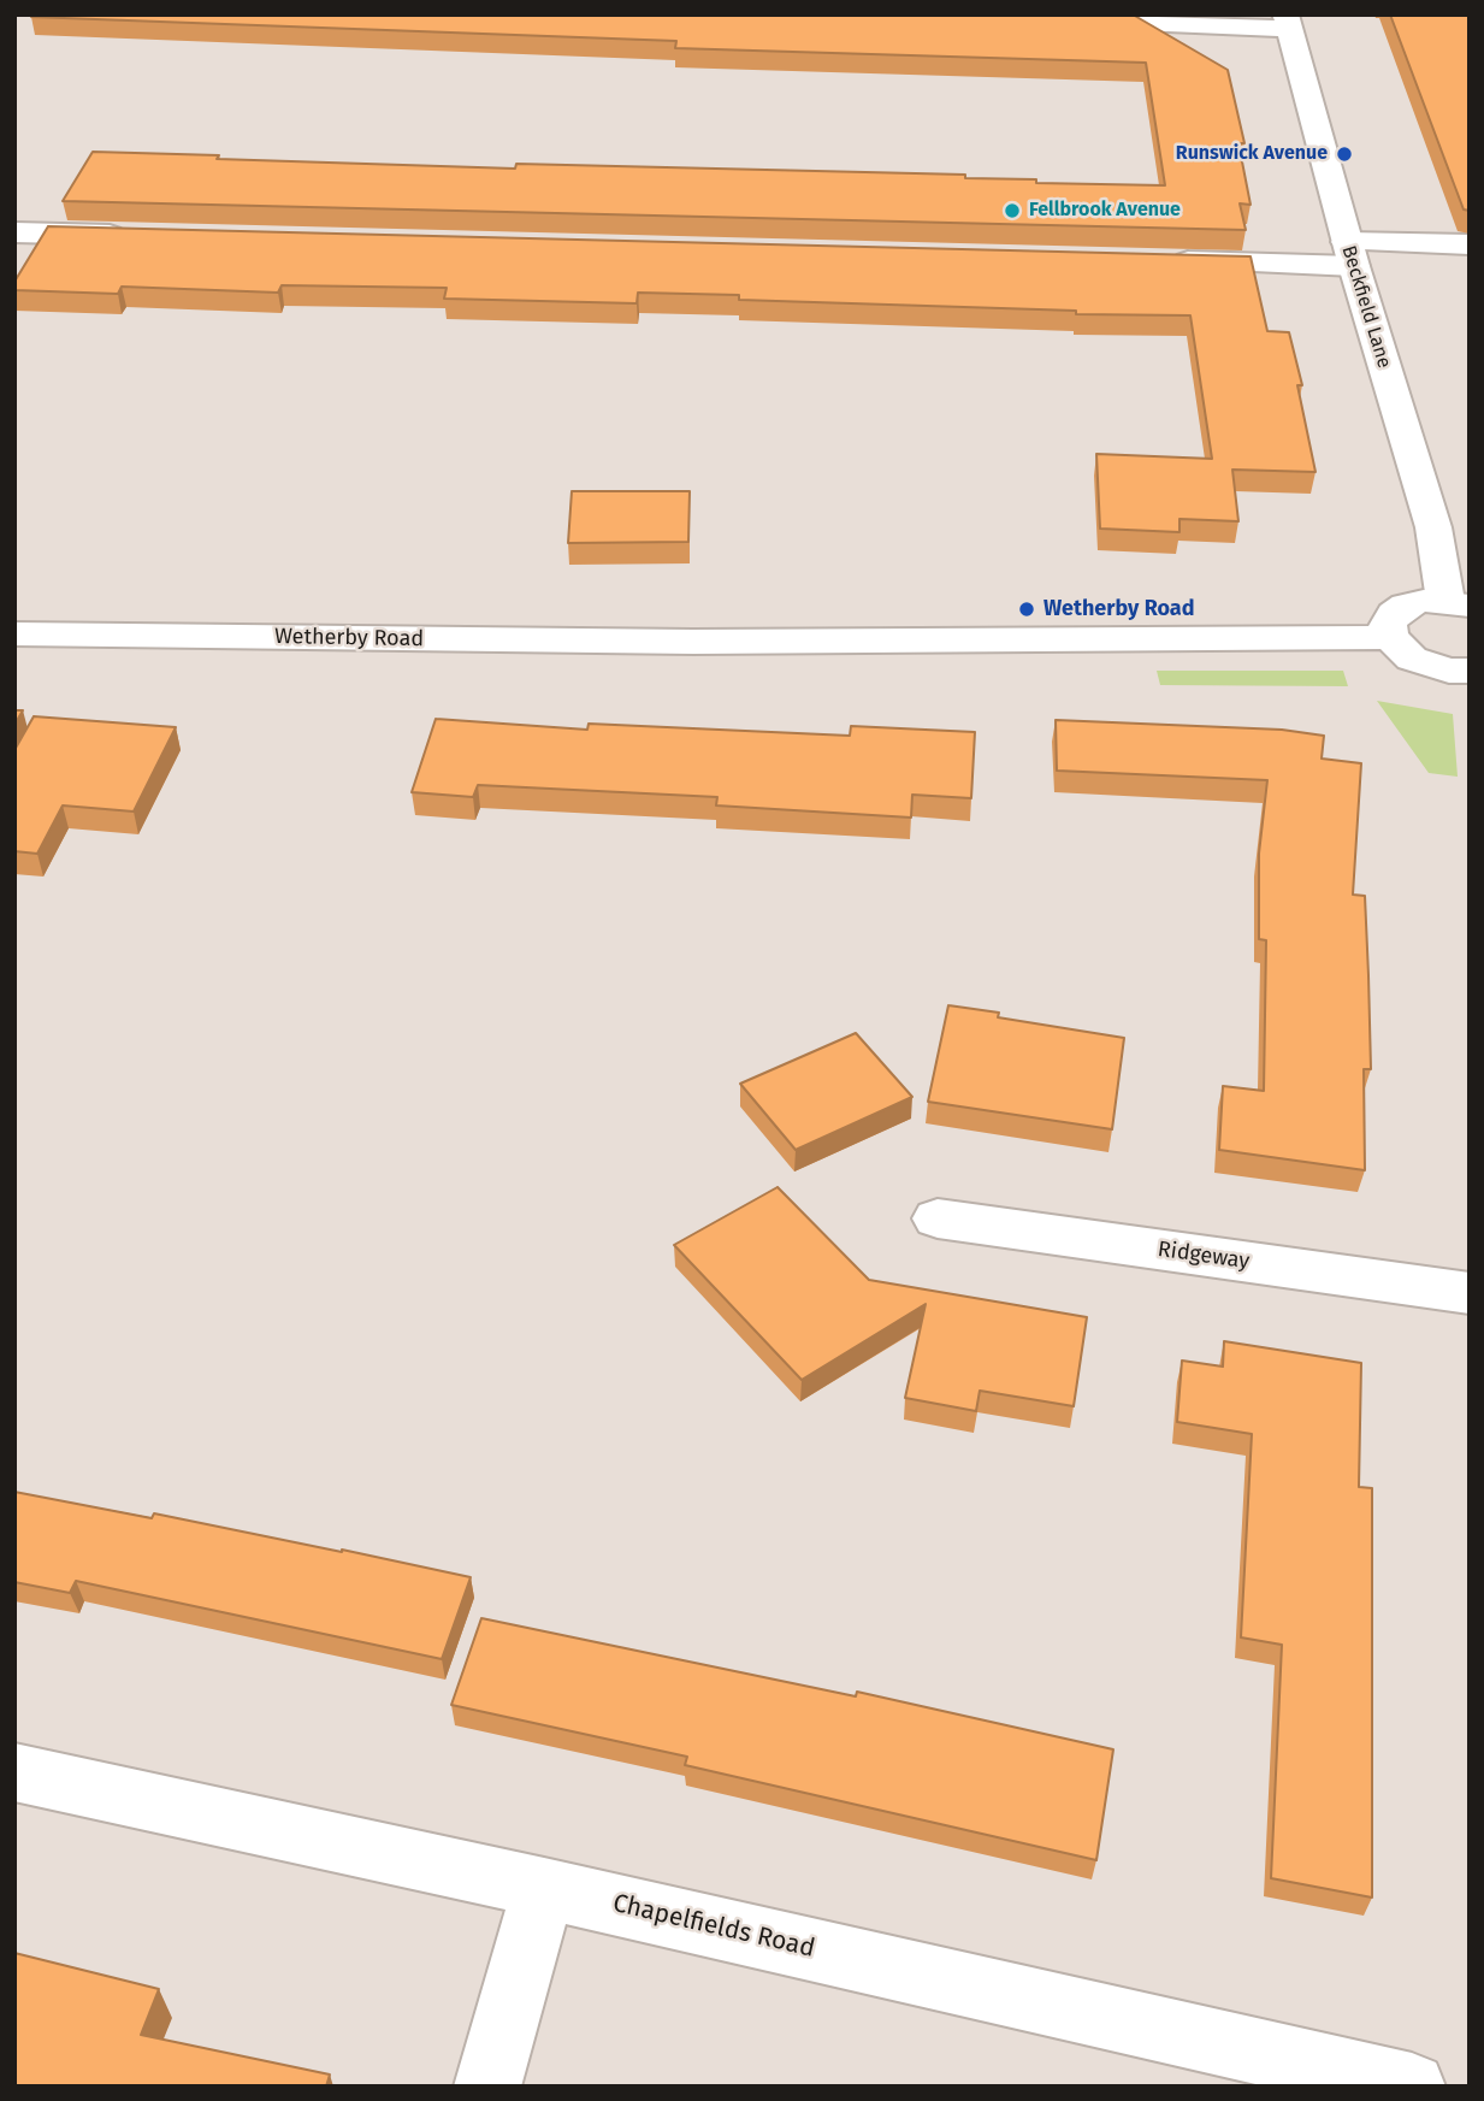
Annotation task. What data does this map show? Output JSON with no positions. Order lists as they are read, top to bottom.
{
  "streets": {
    "street": [
      "Beckfield Lane",
      "Wetherby Road",
      "Ridgeway",
      "Chapelfields Road"
    ]
  },
  "places": ["Runswick Avenue", "Fellbrook Avenue", "Wetherby Road"]
}
